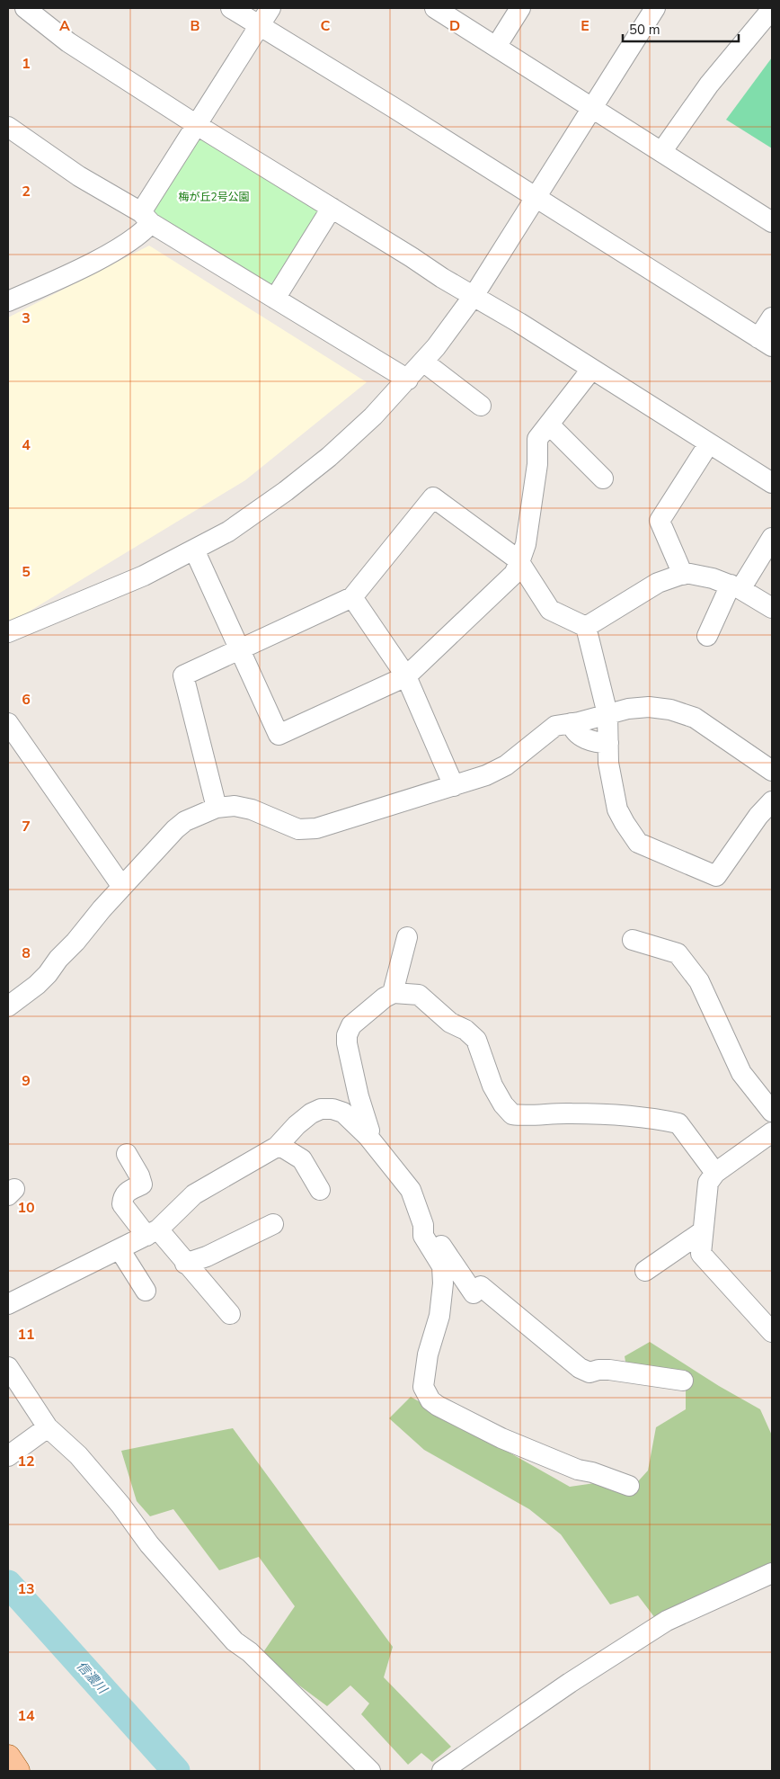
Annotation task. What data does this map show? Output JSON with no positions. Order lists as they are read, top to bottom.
{
  "water": ["信濃川"],
  "parks": ["梅が丘2号公園"],
  "scale_bar": "50 m",
  "grid": {
    "columns": [
      "A",
      "B",
      "C",
      "D",
      "E"
    ],
    "rows": [
      "1",
      "2",
      "3",
      "4",
      "5",
      "6",
      "7",
      "8",
      "9",
      "10",
      "11",
      "12",
      "13",
      "14"
    ]
  }
}
